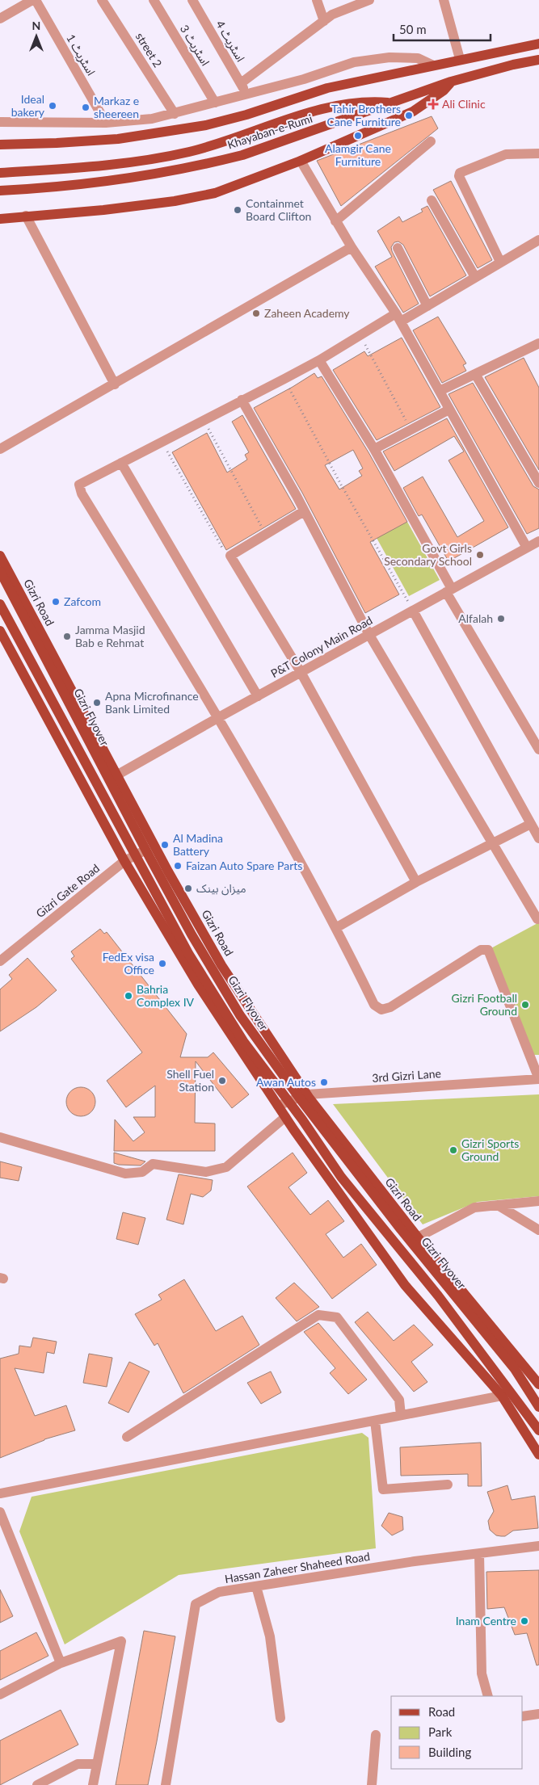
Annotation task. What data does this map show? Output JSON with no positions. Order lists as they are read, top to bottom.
{
  "streets": {
    "main road": ["Khayaban-e-Rumi", "Gizri Road", "Gizri Flyover"],
    "street": [
      "اسٹریٹ 4",
      "اسٹریٹ 3",
      "street 2",
      "اسٹریٹ 1",
      "P&T Colony Main Road",
      "Gizri Gate Road",
      "3rd Gizri Lane",
      "Hassan Zaheer Shaheed Road"
    ]
  },
  "crossings": [
    ["Gizri Road", "P&T Colony Main Road"],
    ["Gizri Road", "Gizri Gate Road"],
    ["Gizri Road", "3rd Gizri Lane"]
  ],
  "places": {
    "health": ["Ali Clinic"],
    "other": [
      "Ideal bakery",
      "Markaz e sheereen",
      "Tahir Brothers Cane Furniture",
      "Alamgir Cane Furniture",
      "Containmet Board Clifton",
      "Zaheen Academy",
      "Govt Girls Secondary School",
      "Zafcom",
      "Alfalah",
      "Jamma Masjid Bab e Rehmat",
      "Apna Microfinance Bank Limited",
      "Al Madina Battery",
      "Faizan Auto Spare Parts",
      "میزان بینک",
      "FedEx visa Office",
      "Bahria Complex IV",
      "Gizri Football Ground",
      "Shell Fuel Station",
      "Awan Autos",
      "Gizri Sports Ground",
      "Inam Centre"
    ]
  },
  "legend": ["Road", "Park", "Building"],
  "scale_bar": "50 m",
  "north": "top"
}
